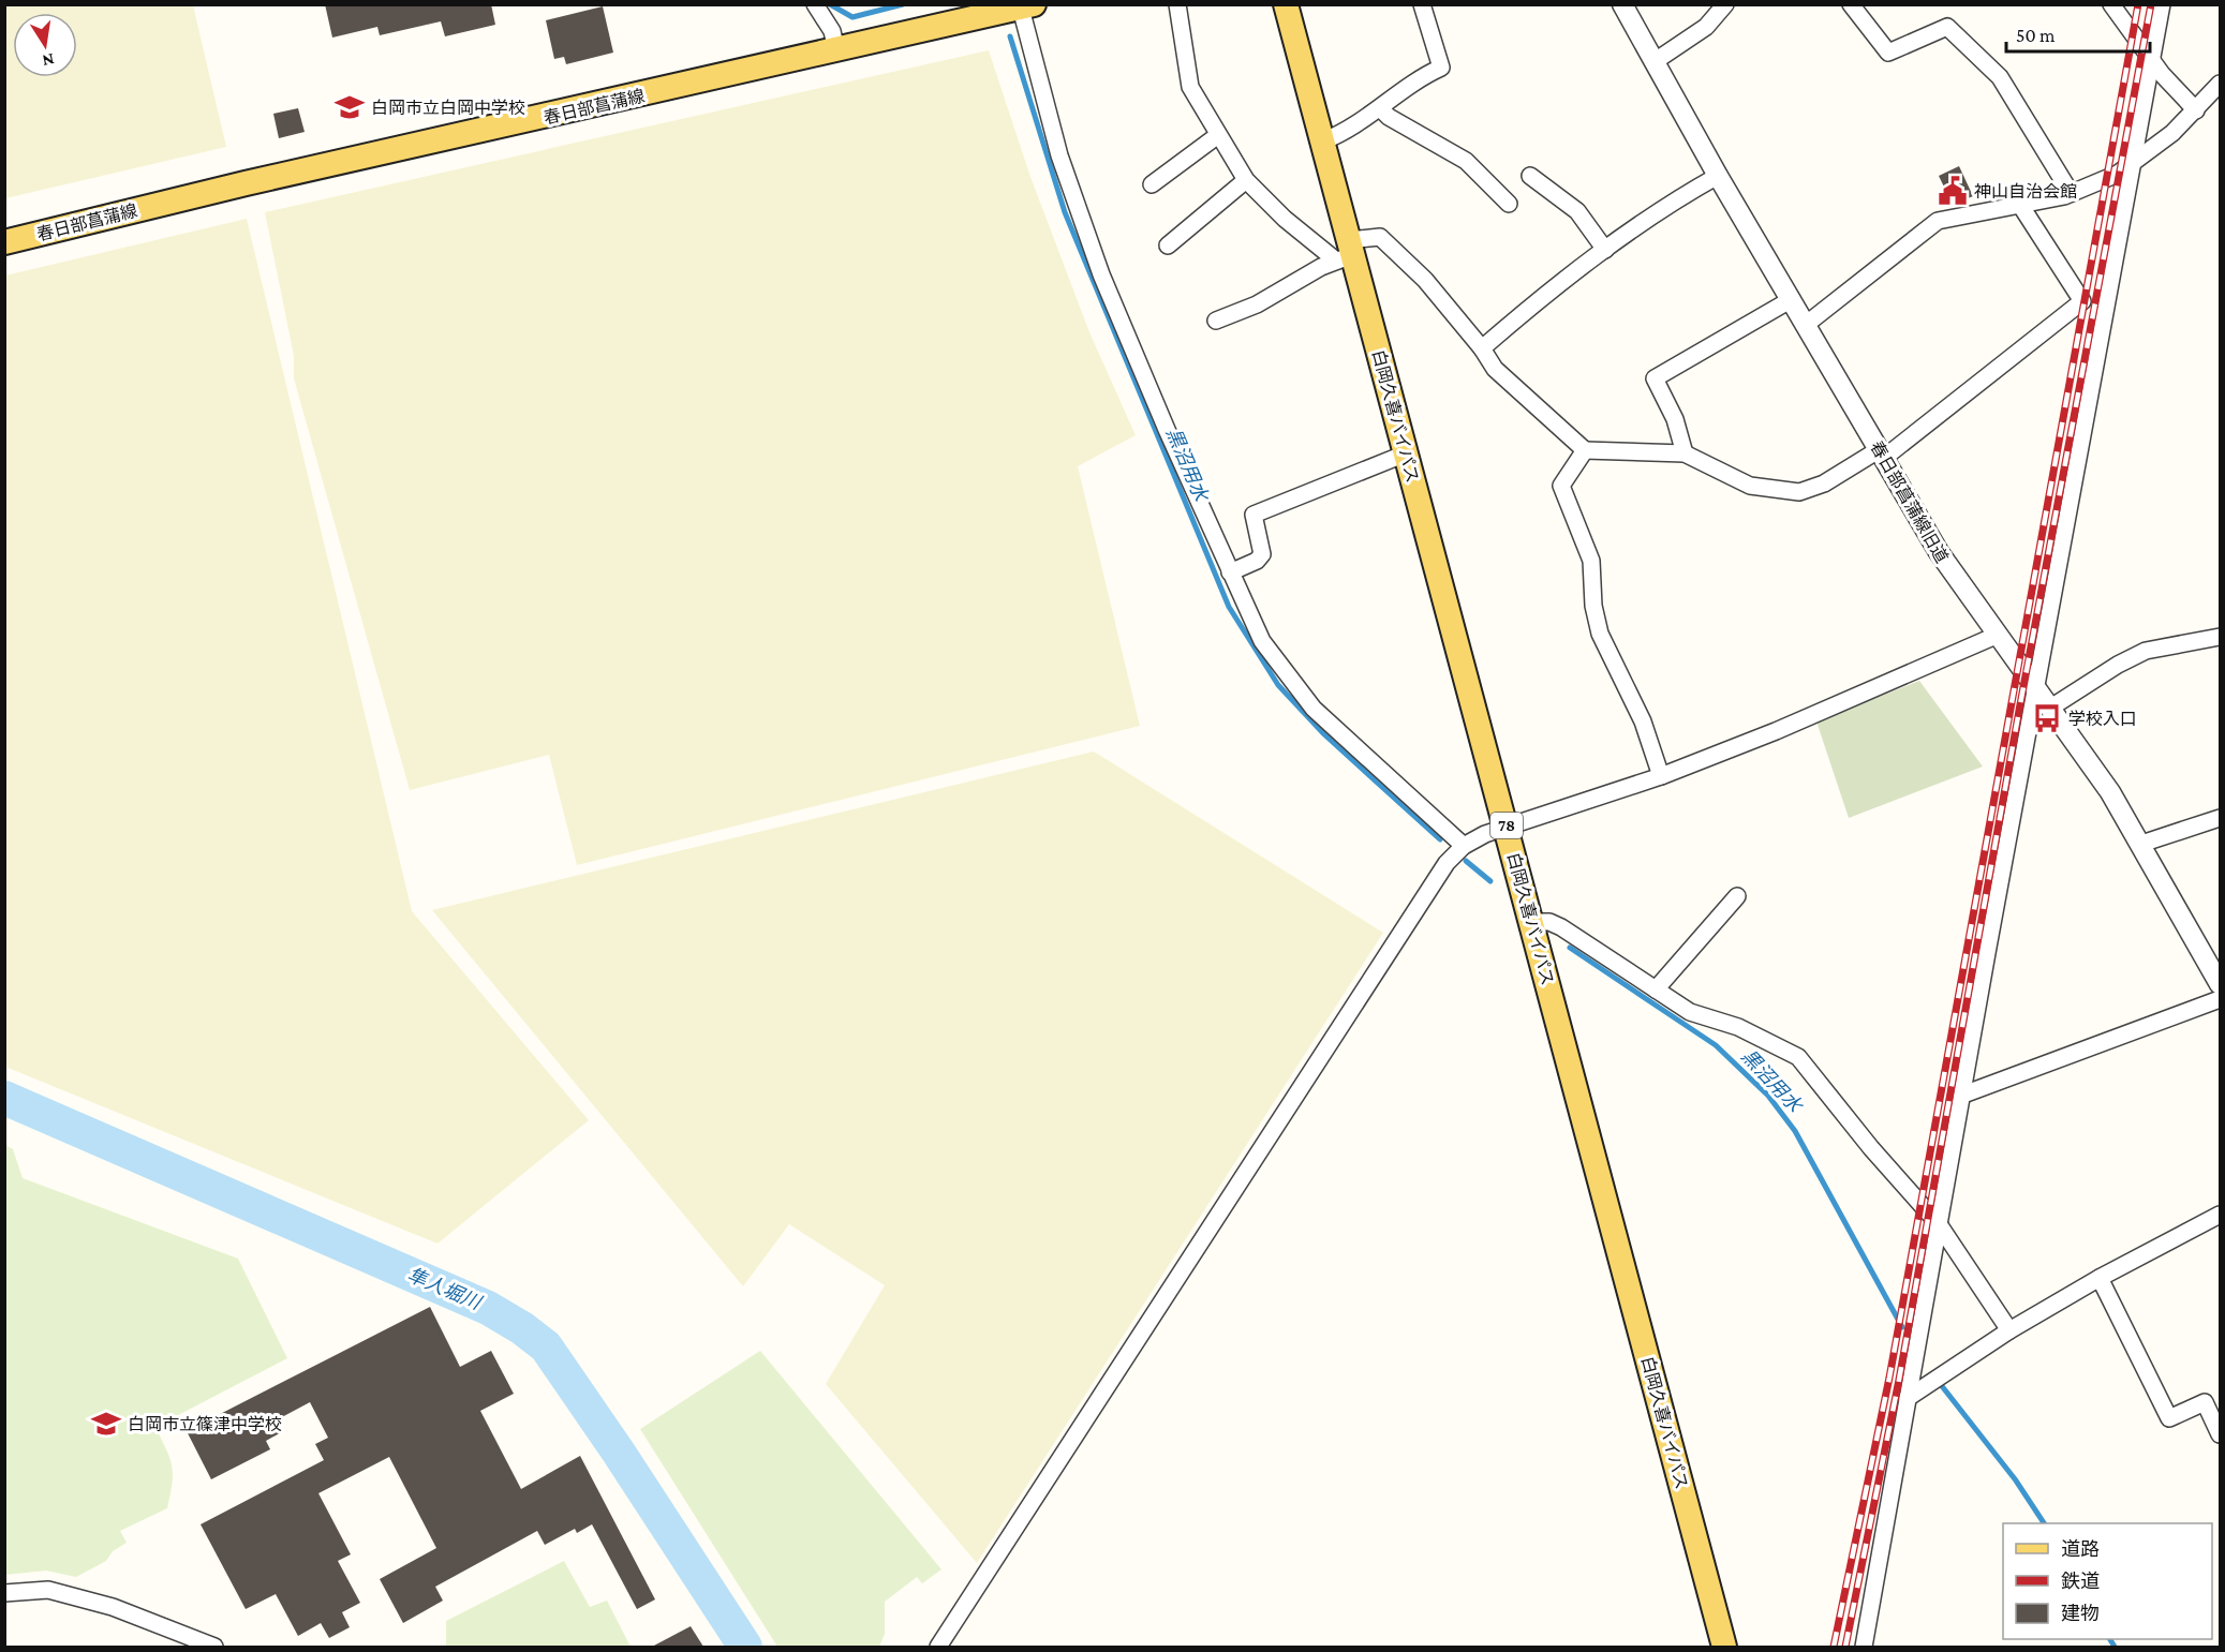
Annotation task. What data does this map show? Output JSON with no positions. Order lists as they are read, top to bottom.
{
  "streets": {
    "main road": ["春日部菖蒲線", "白岡久喜バイパス", "78"],
    "street": ["春日部菖蒲線旧道"]
  },
  "water": ["黒沼用水", "隼人堀川"],
  "places": {
    "school or university": ["白岡市立白岡中学校", "白岡市立篠津中学校"],
    "public building": ["神山自治会館"],
    "bus stop": ["学校入口"]
  },
  "legend": ["道路", "鉄道", "建物"],
  "scale_bar": "50 m",
  "north": "bottom"
}
